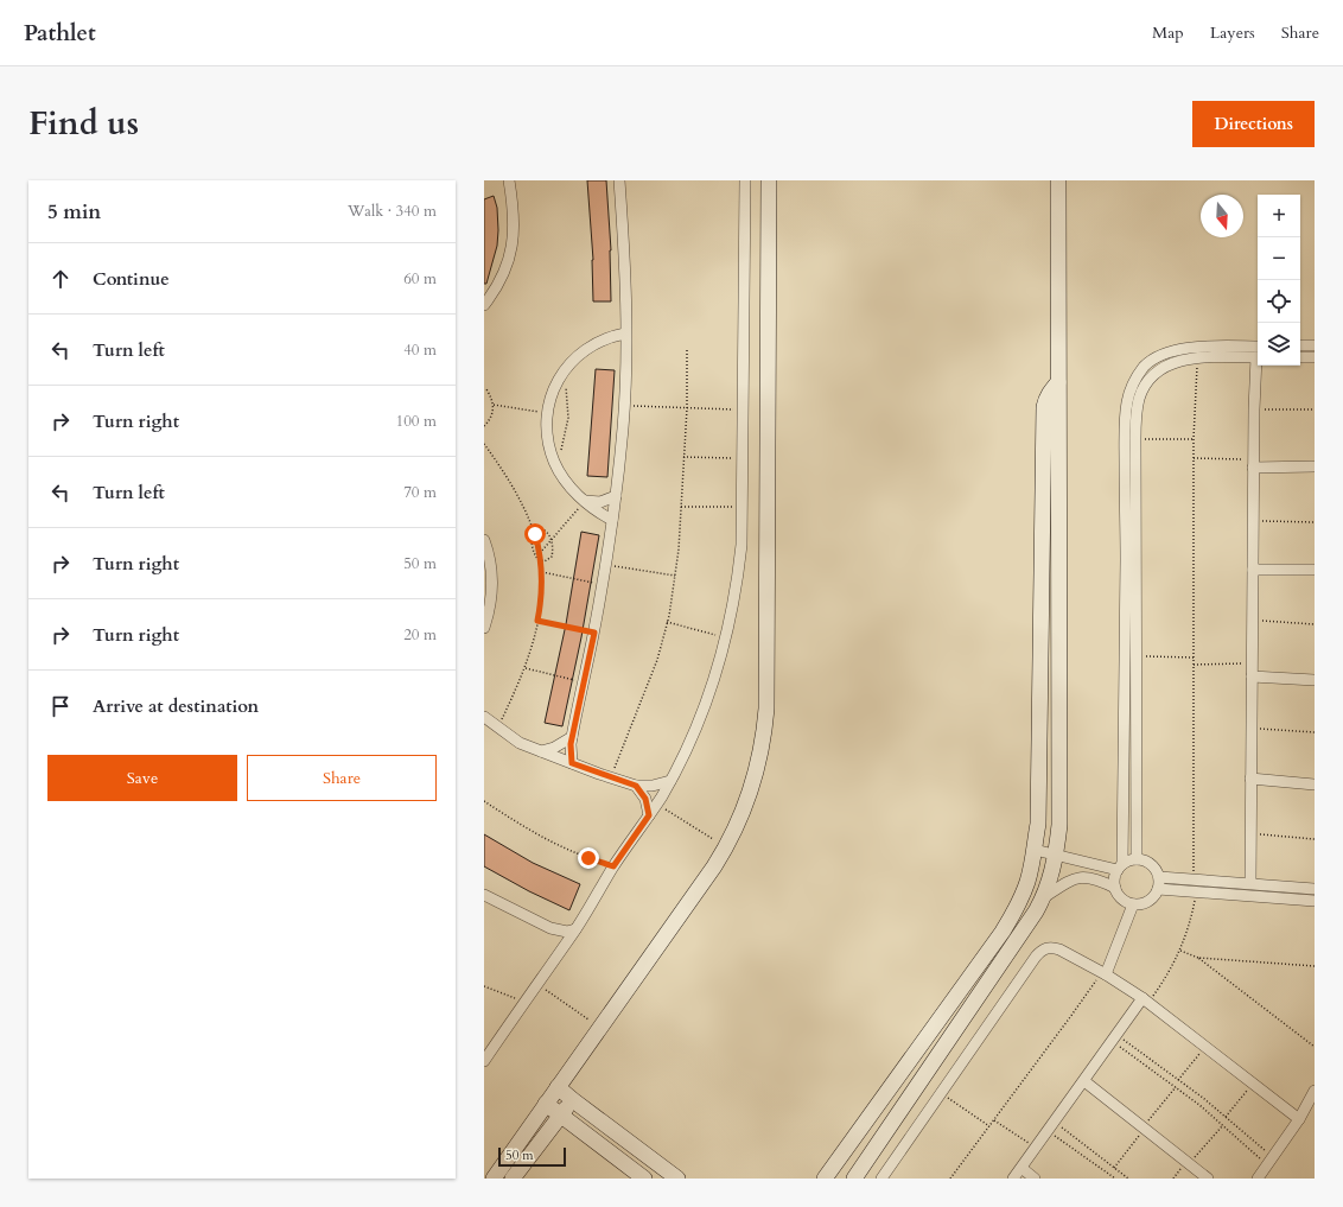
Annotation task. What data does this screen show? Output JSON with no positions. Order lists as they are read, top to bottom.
{
  "scale_bar": "50 m",
  "north": "bottom",
  "page": {
    "header": "Pathlet",
    "nav": ["Map", "Layers", "Share"],
    "title": "Find us",
    "buttons": [
      "Directions",
      ["Save", "Share"]
    ],
    "heading": ["5 min", "Walk · 340 m"],
    "map_buttons": ["+", "−"],
    "list": [
      ["Continue", "60 m"],
      ["Turn left", "40 m"],
      ["Turn right", "100 m"],
      ["Turn left", "70 m"],
      ["Turn right", "50 m"],
      ["Turn right", "20 m"],
      "Arrive at destination"
    ],
    "scale": "50 m"
  }
}
